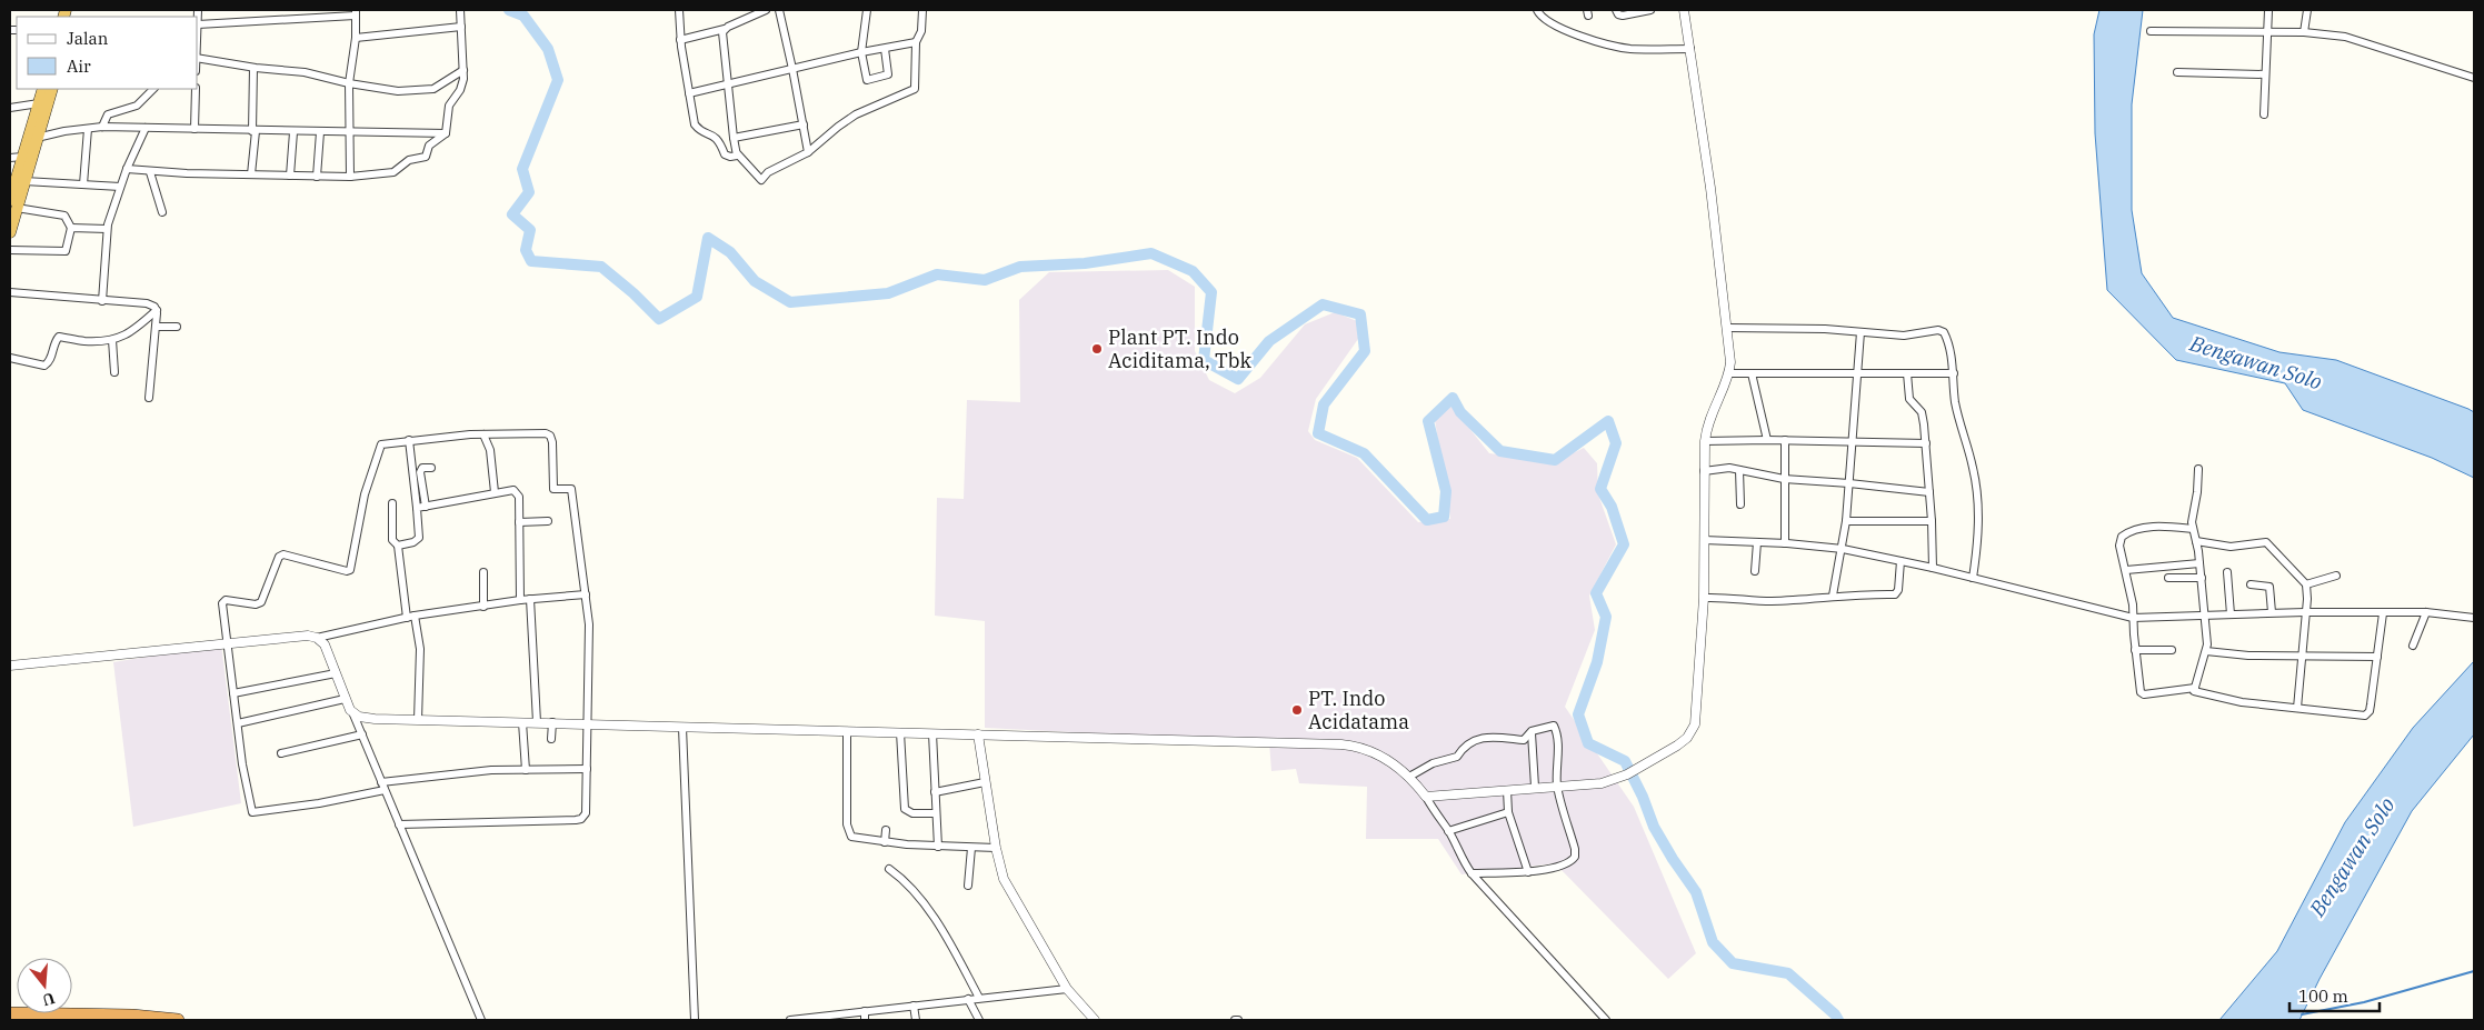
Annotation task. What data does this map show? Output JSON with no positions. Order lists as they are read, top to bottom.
{
  "water": ["Bengawan Solo"],
  "places": ["Plant PT. Indo Aciditama, Tbk", "PT. Indo Acidatama"],
  "legend": ["Jalan", "Air"],
  "scale_bar": "100 m",
  "north": "bottom"
}
